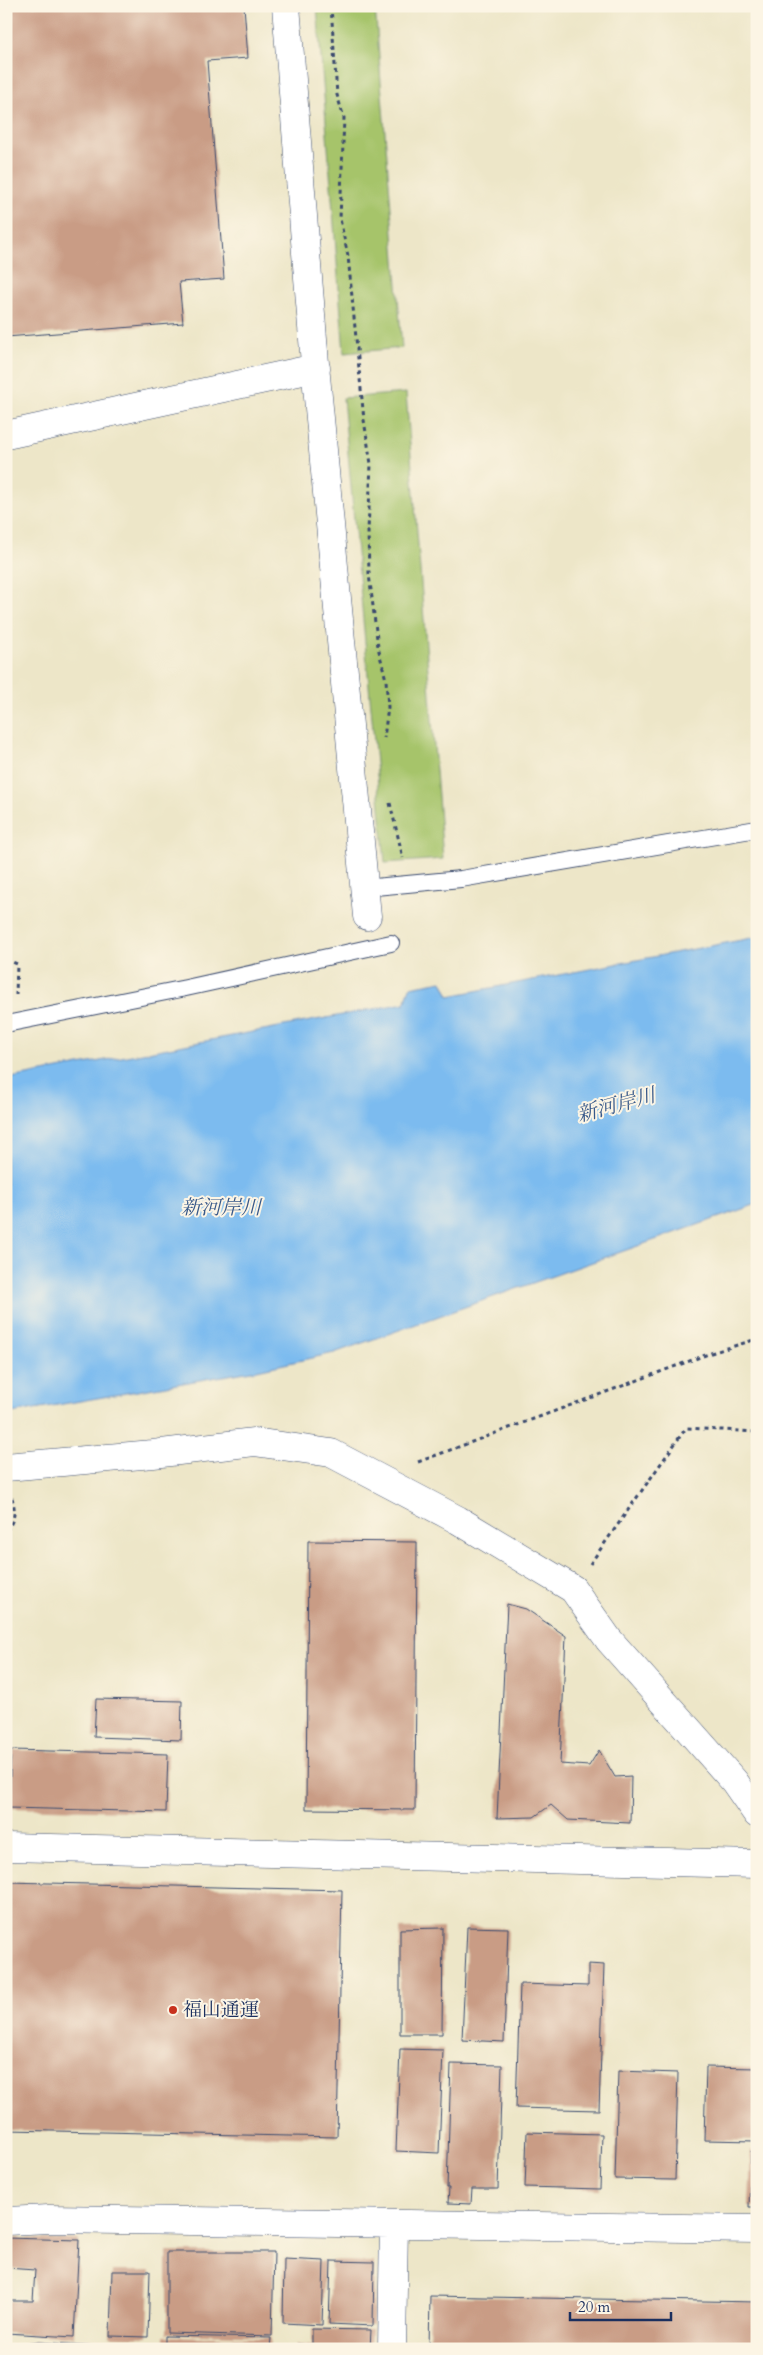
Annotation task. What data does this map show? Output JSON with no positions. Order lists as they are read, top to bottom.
{
  "water": ["新河岸川"],
  "places": ["福山通運"],
  "scale_bar": "20 m"
}
